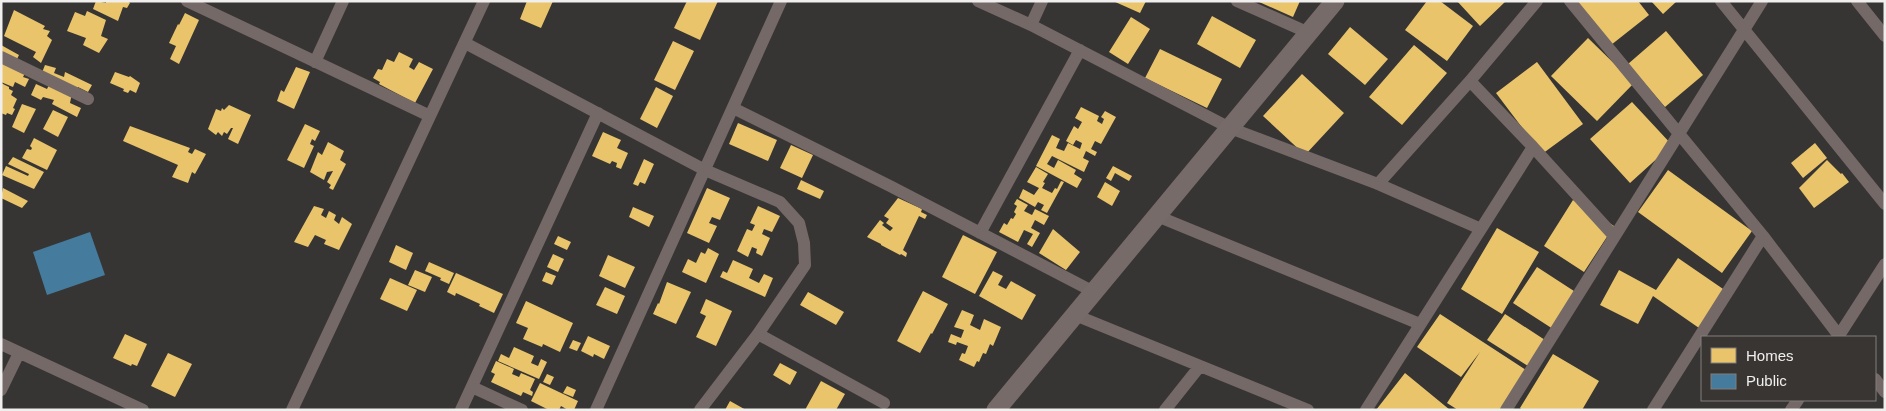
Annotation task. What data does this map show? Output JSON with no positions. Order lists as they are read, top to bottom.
{
  "legend": ["Homes", "Public"]
}
